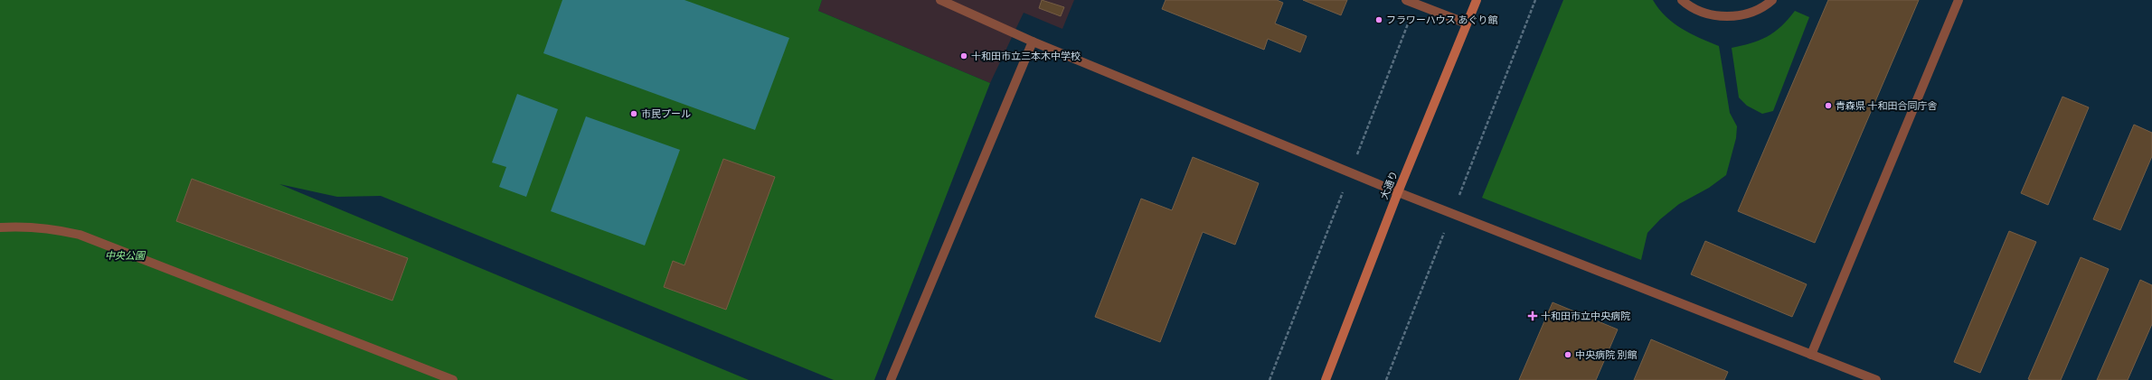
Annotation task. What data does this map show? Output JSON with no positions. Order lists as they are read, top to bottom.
{
  "streets": {
    "street": ["大通り"]
  },
  "parks": ["中央公園"],
  "places": {
    "other": [
      "フラワーハウス あぐり館",
      "十和田市立三本木中学校",
      "青森県 十和田合同庁舎",
      "市民プール",
      "中央病院 別館"
    ],
    "health": ["十和田市立中央病院"]
  }
}
